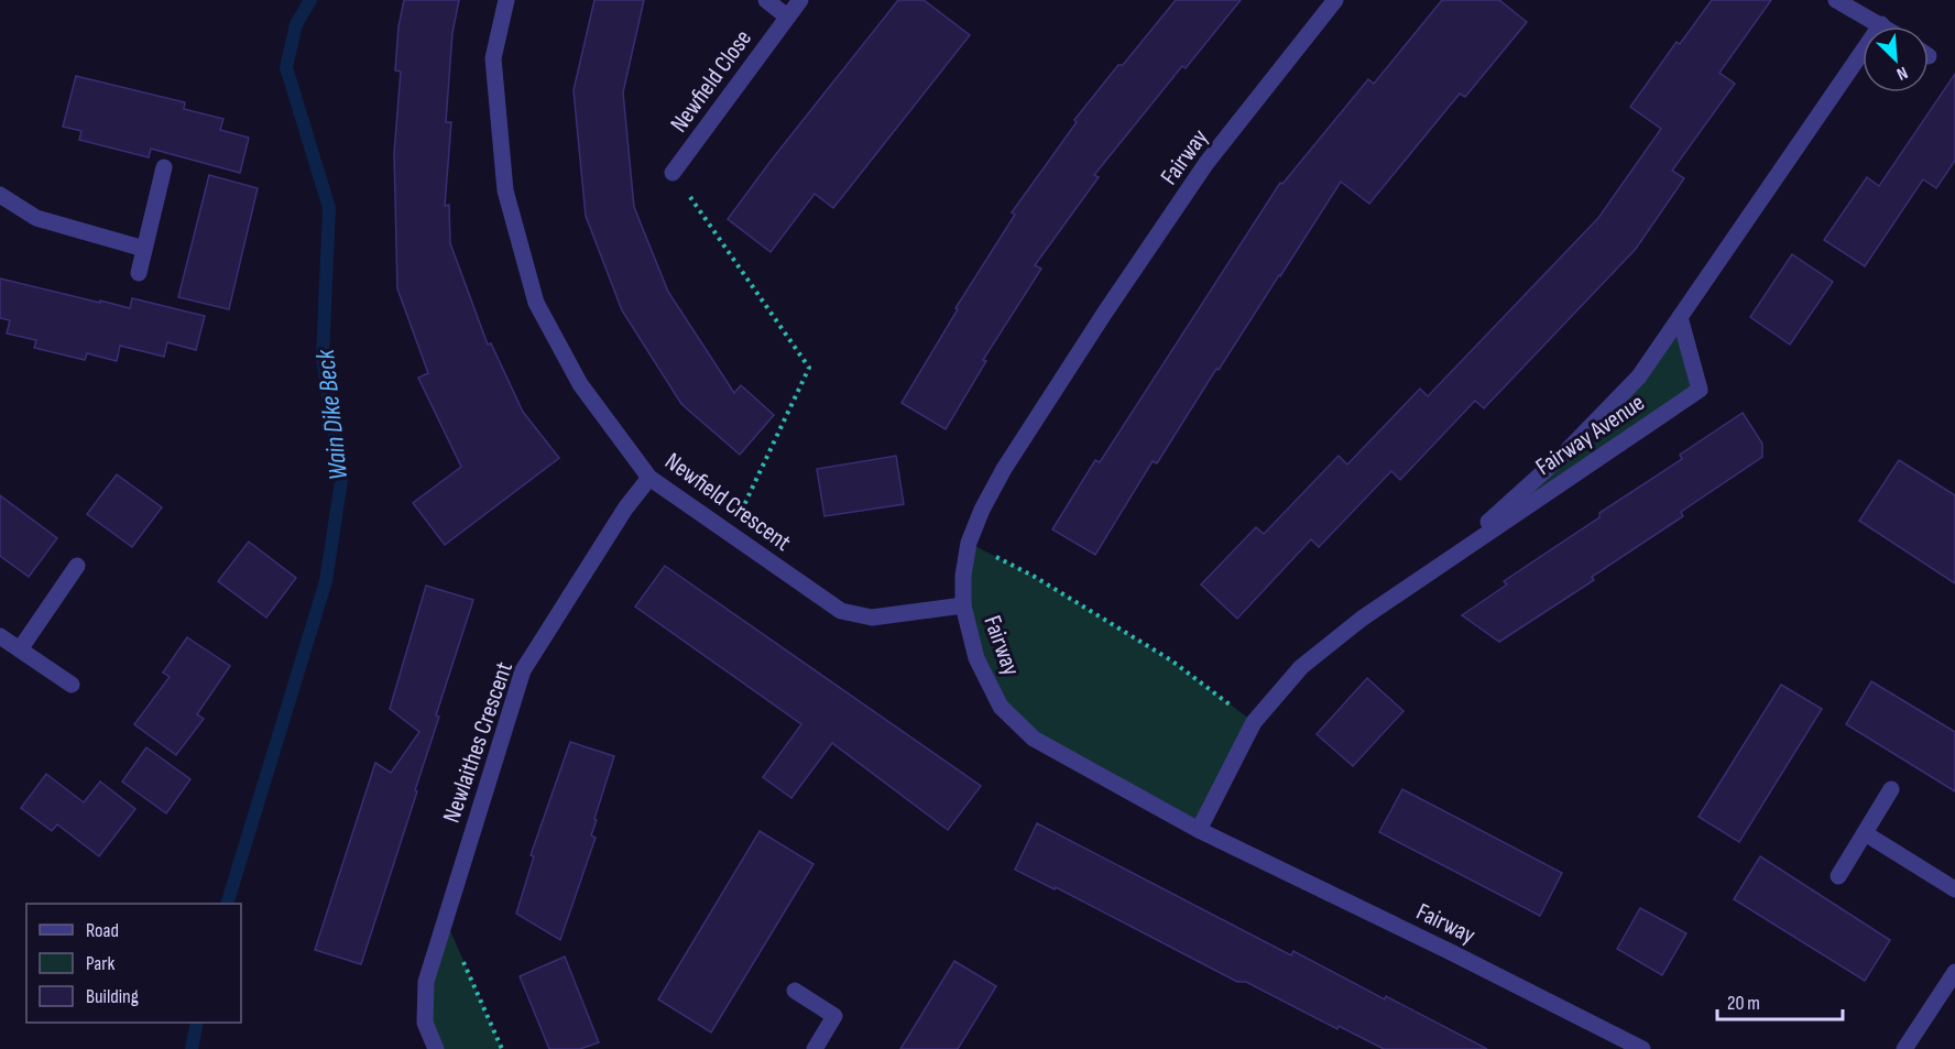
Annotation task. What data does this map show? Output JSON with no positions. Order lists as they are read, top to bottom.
{
  "streets": {
    "street": [
      "Newfield Close",
      "Fairway",
      "Fairway Avenue",
      "Newfield Crescent",
      "Newlaithes Crescent"
    ]
  },
  "crossings": [
    ["Fairway", "Fairway Avenue"],
    ["Fairway", "Newfield Crescent"],
    ["Newfield Crescent", "Newlaithes Crescent"]
  ],
  "water": ["Wain Dike Beck"],
  "legend": ["Road", "Park", "Building"],
  "scale_bar": "20 m",
  "north": "bottom right"
}
